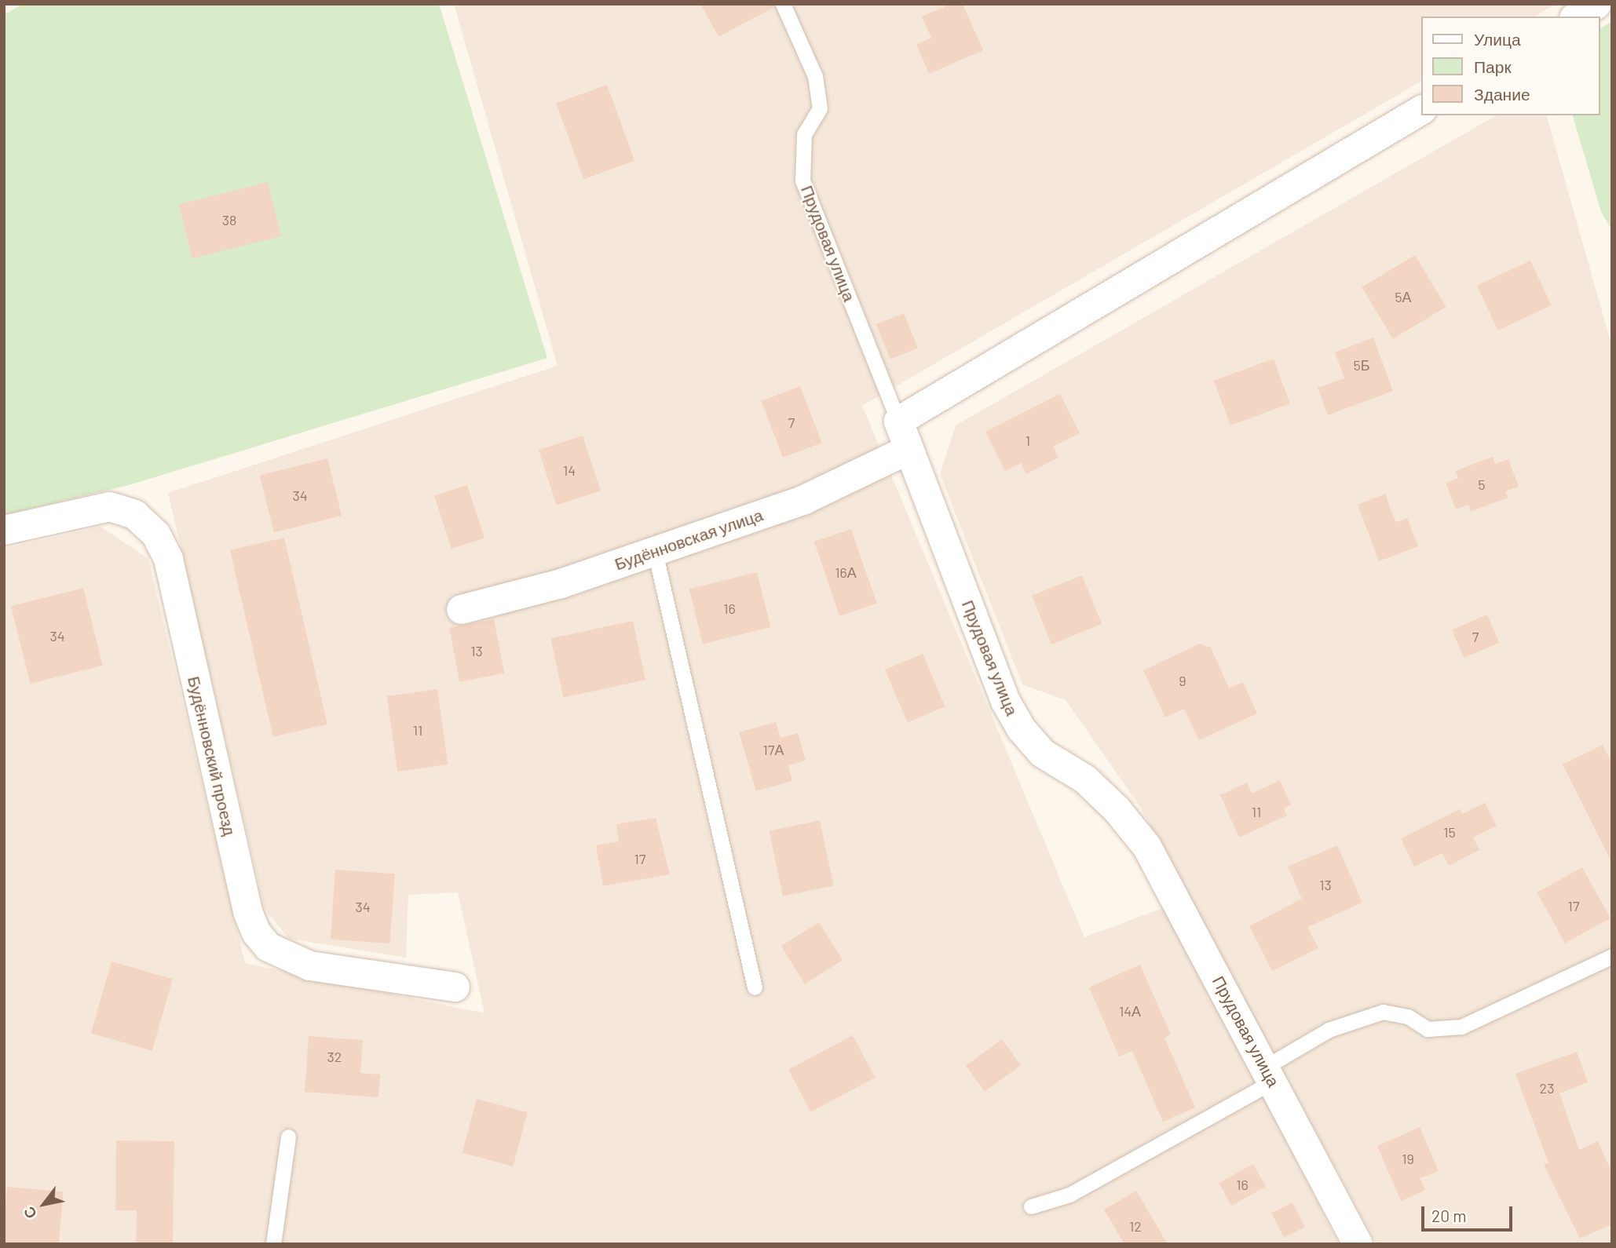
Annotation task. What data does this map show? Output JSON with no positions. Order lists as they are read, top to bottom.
{
  "streets": {
    "street": ["Прудовая улица", "Будённовская улица", "Будённовский проезд"]
  },
  "crossings": [
    ["Прудовая улица", "Будённовская улица"]
  ],
  "house_numbers": [
    "38",
    "5А",
    "5Б",
    "7",
    "1",
    "14",
    "5",
    "34",
    "16А",
    "16",
    "34",
    "7",
    "13",
    "9",
    "11",
    "17А",
    "11",
    "15",
    "17",
    "13",
    "17",
    "34",
    "14А",
    "32",
    "23",
    "19",
    "16",
    "12"
  ],
  "legend": ["Улица", "Парк", "Здание"],
  "scale_bar": "20 m",
  "north": "bottom left"
}
